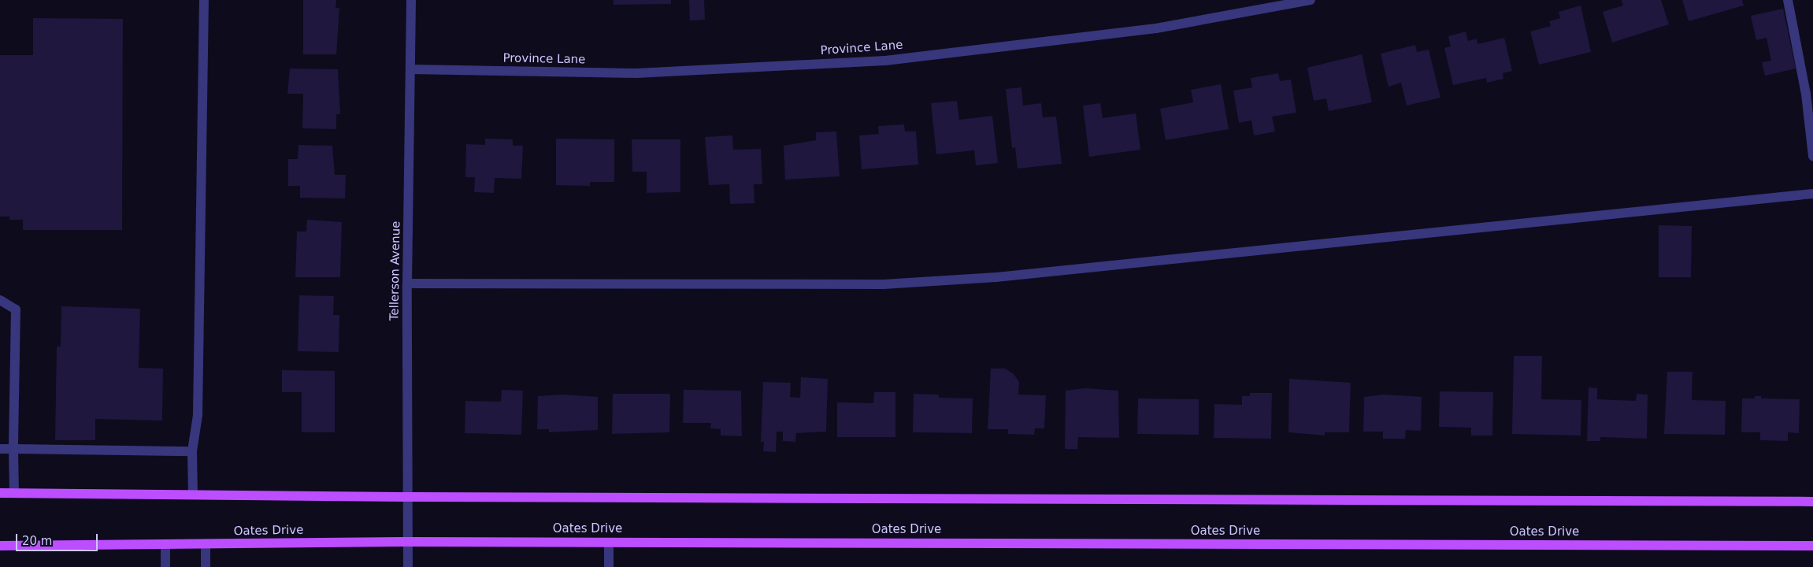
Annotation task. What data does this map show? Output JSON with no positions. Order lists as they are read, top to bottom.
{
  "streets": {
    "main road": ["Oates Drive"],
    "street": ["Province Lane", "Tellerson Avenue"]
  },
  "crossings": [
    ["Province Lane", "Tellerson Avenue"],
    ["Tellerson Avenue", "Oates Drive"]
  ],
  "scale_bar": "20 m"
}
